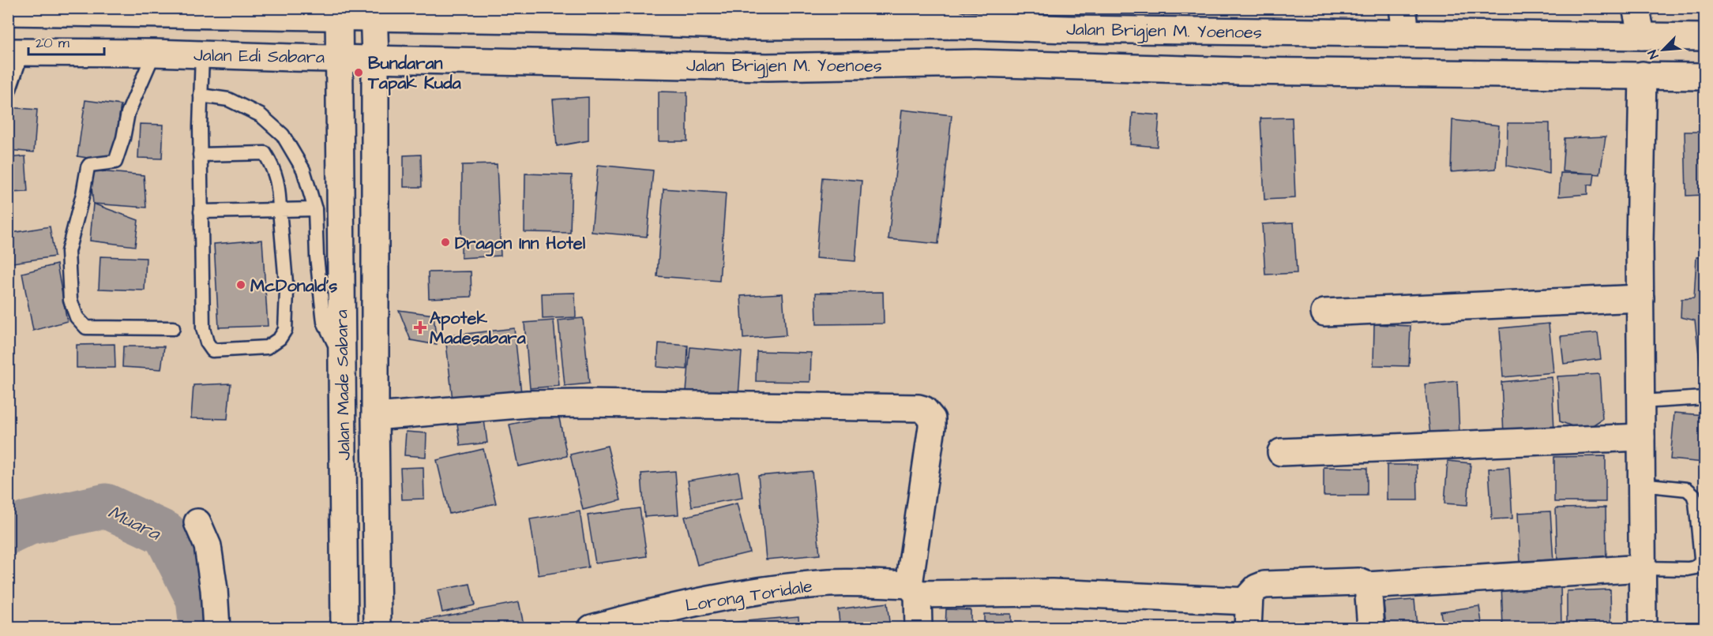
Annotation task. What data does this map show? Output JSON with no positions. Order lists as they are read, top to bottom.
{
  "streets": {
    "street": [
      "Jalan Brigjen M. Yoenoes",
      "Jalan Edi Sabara",
      "Jalan Made Sabara",
      "Lorong Toridale"
    ]
  },
  "crossings": [
    ["Jalan Brigjen M. Yoenoes", "Jalan Edi Sabara"],
    ["Jalan Brigjen M. Yoenoes", "Jalan Made Sabara"],
    ["Jalan Edi Sabara", "Jalan Made Sabara"]
  ],
  "water": ["Muara"],
  "places": {
    "other": ["Bundaran Tapak Kuda", "Dragon Inn Hotel", "McDonald's"],
    "health": ["Apotek Madesabara"]
  },
  "scale_bar": "20 m",
  "north": "bottom left"
}
